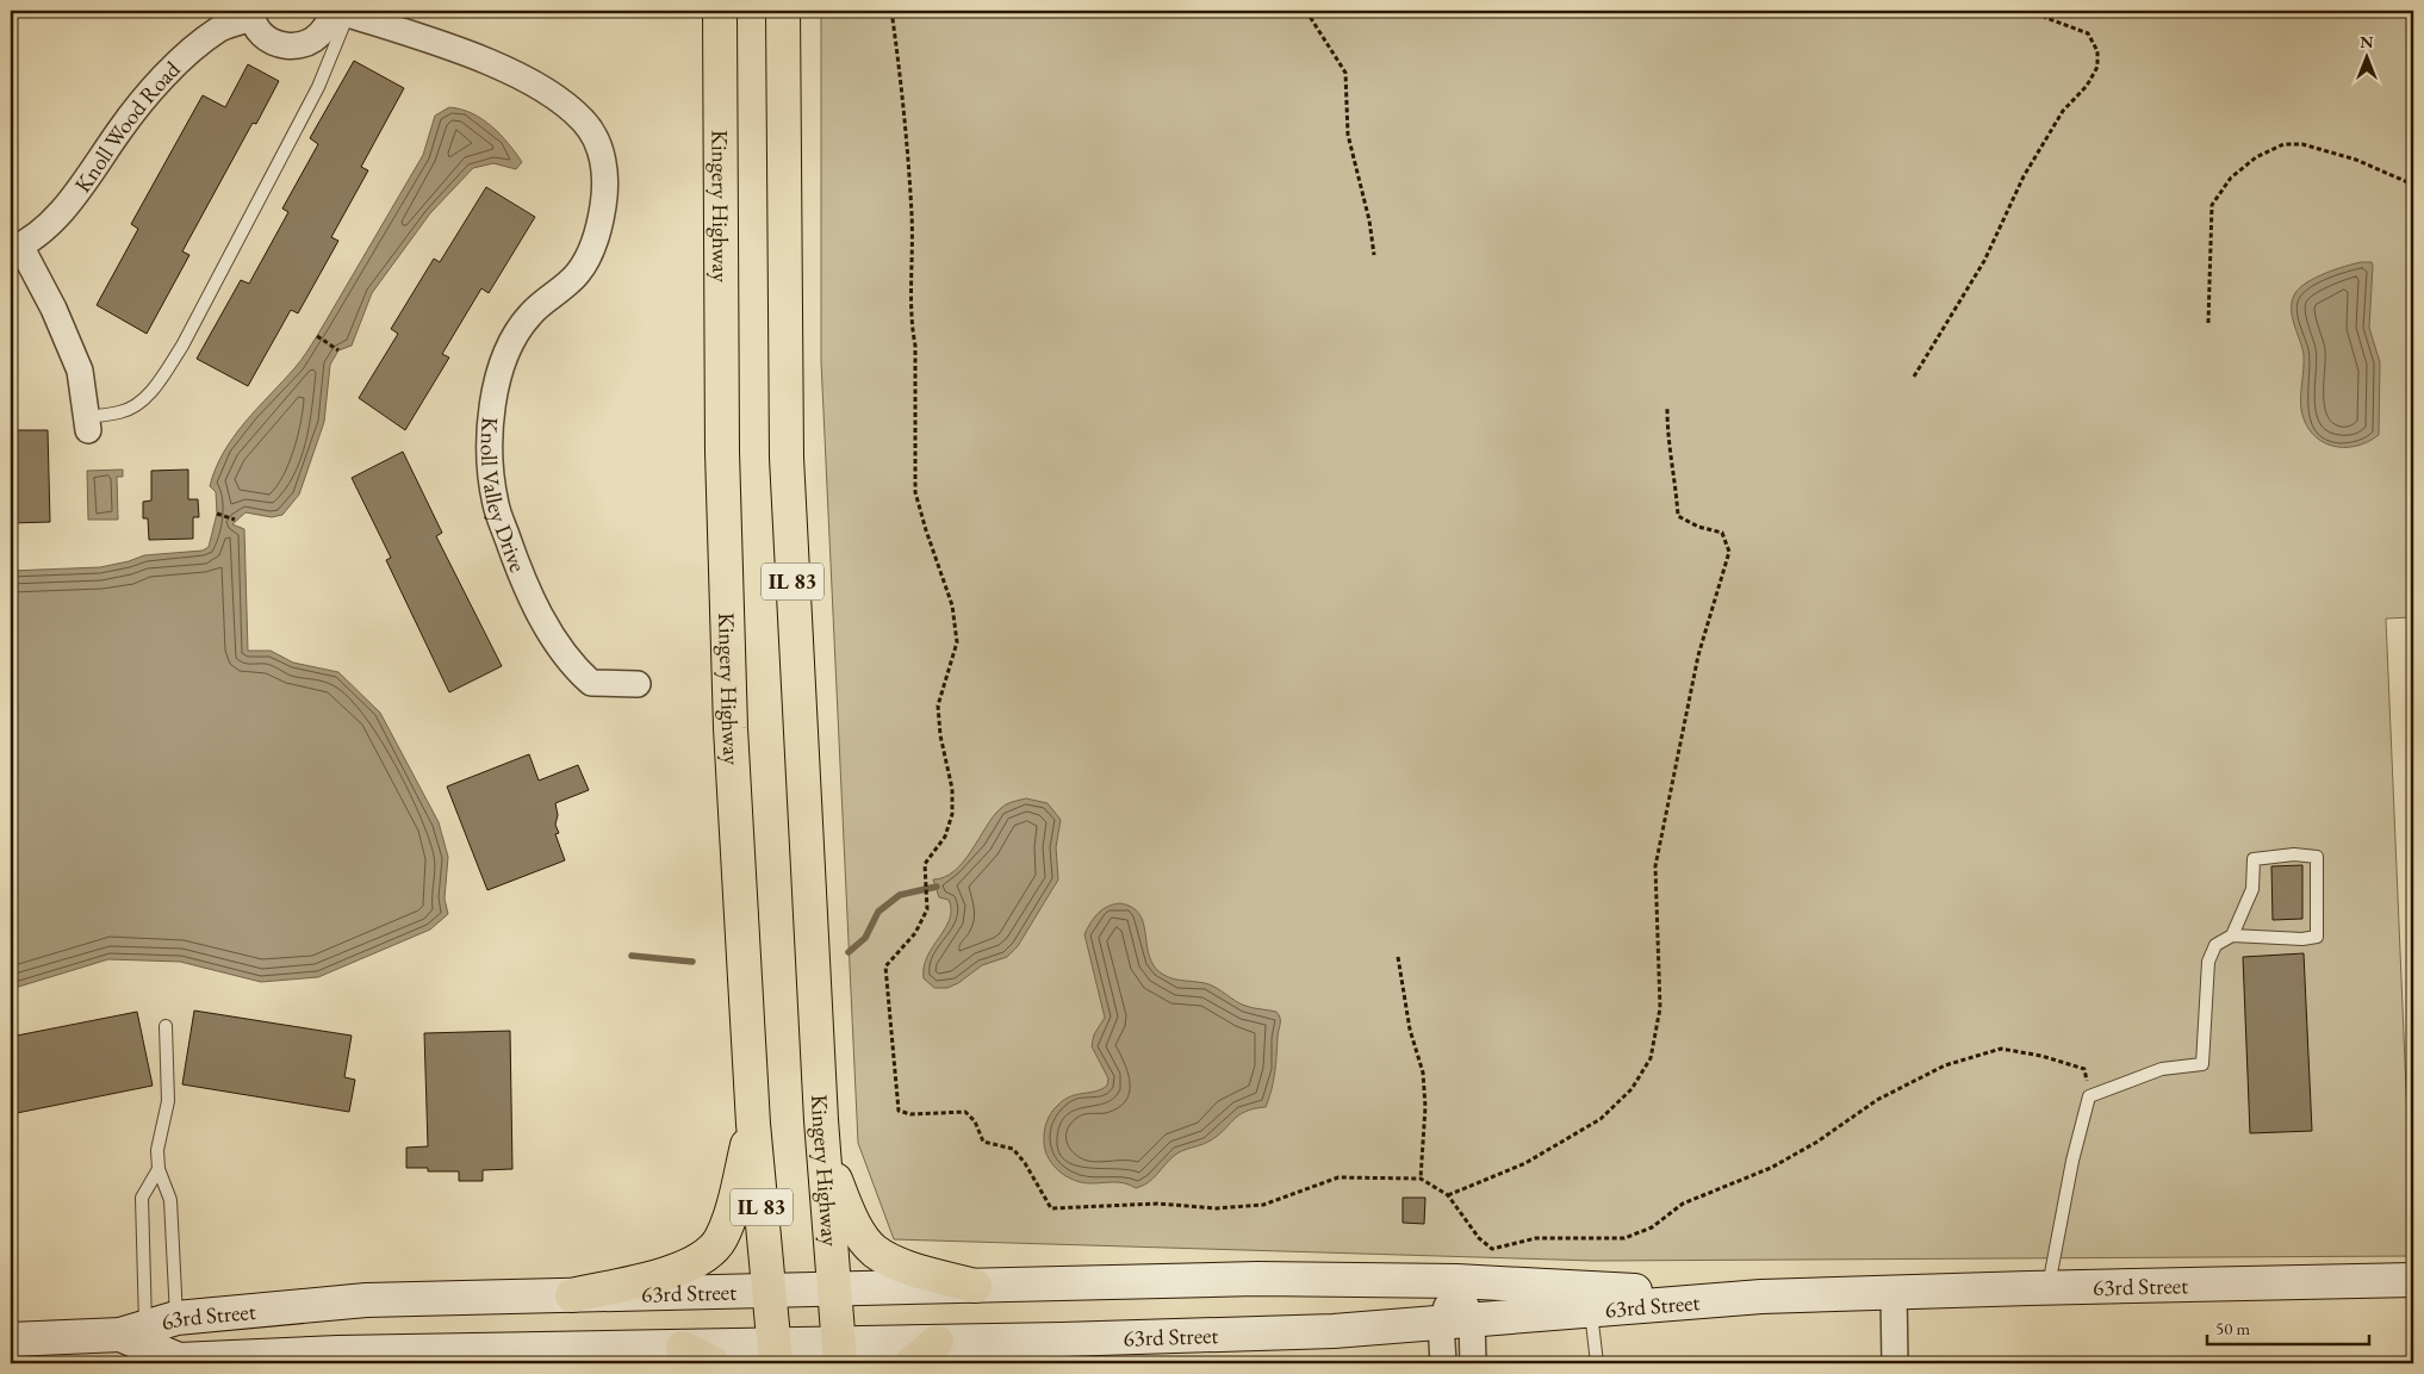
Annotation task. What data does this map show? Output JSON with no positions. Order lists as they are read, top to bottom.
{
  "streets": {
    "highway": ["Kingery Highway", "IL 83"],
    "street": ["Knoll Wood Road", "Knoll Valley Drive", "63rd Street"]
  },
  "crossings": [
    ["Knoll Wood Road", "Knoll Valley Drive"],
    ["Kingery Highway", "63rd Street"]
  ],
  "scale_bar": "50 m",
  "north": "top"
}
